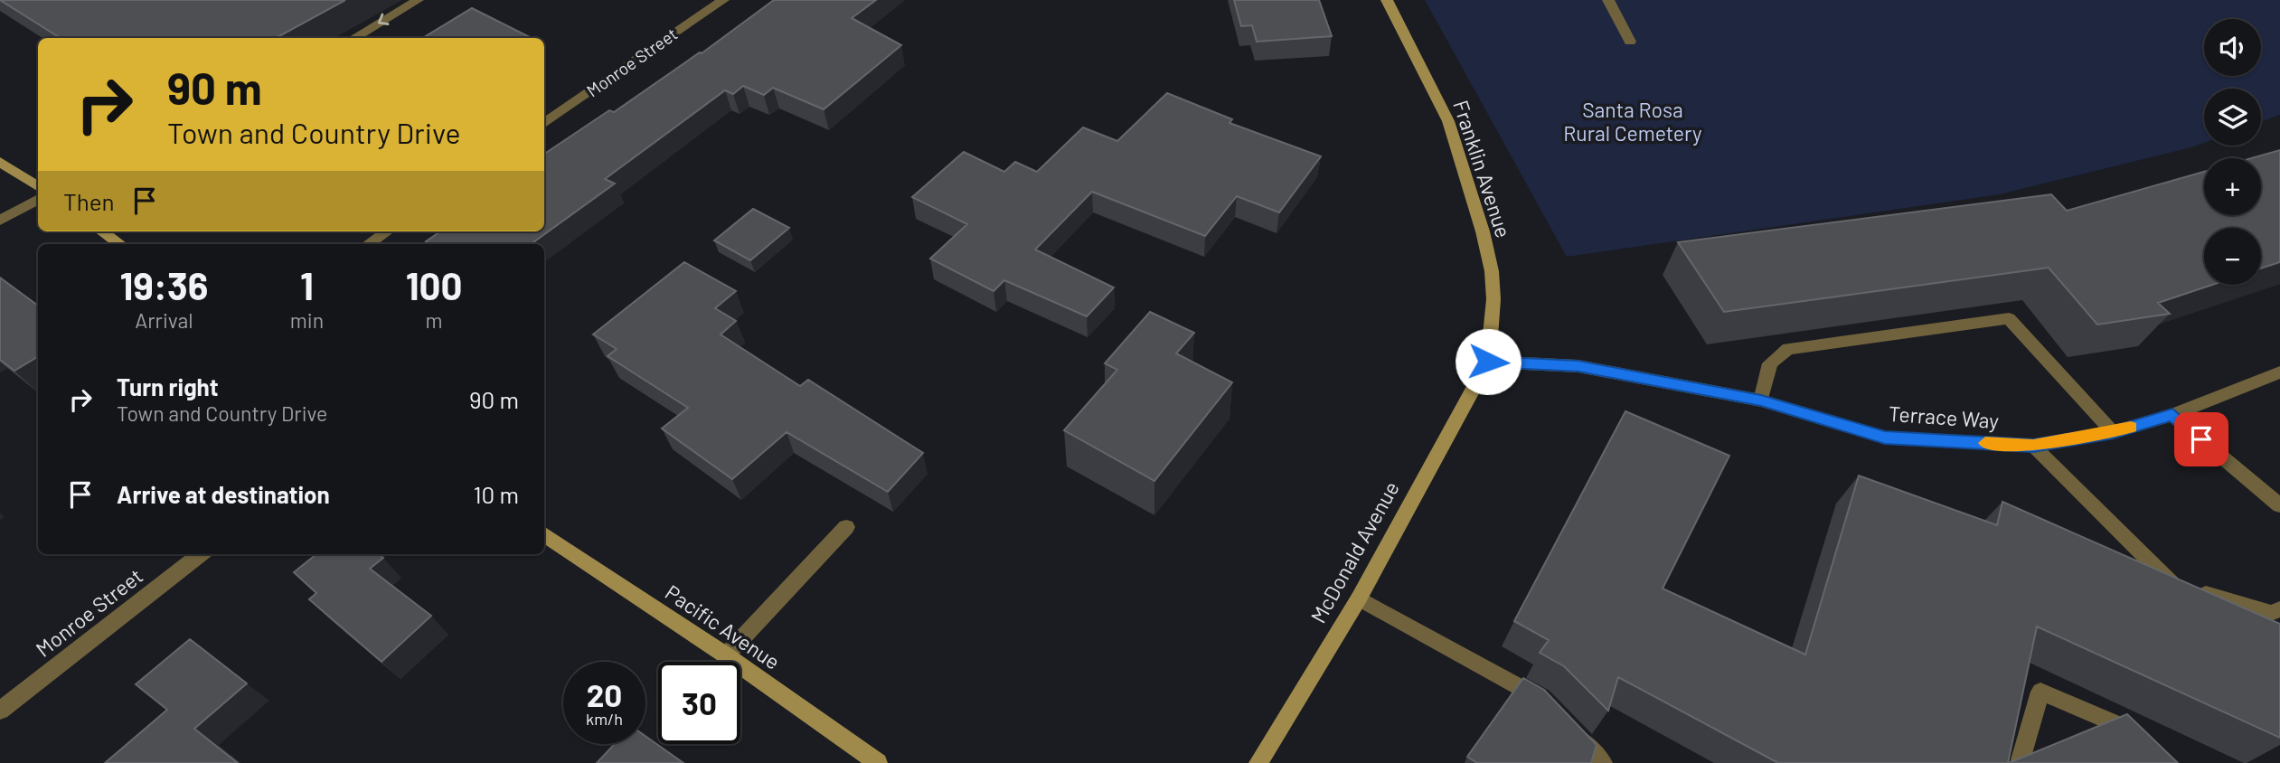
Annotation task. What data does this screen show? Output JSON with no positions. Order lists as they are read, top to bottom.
{
  "streets": {
    "street": [
      "Monroe Street",
      "Franklin Avenue",
      "Terrace Way",
      "McDonald Avenue",
      "Pacific Avenue"
    ]
  },
  "crossings": [
    ["Franklin Avenue", "Terrace Way"],
    ["Franklin Avenue", "McDonald Avenue"],
    ["Terrace Way", "McDonald Avenue"]
  ],
  "parks": ["Santa Rosa Rural Cemetery"],
  "page": {
    "map_buttons": ["+", "−"],
    "turn": ["90 m", "Town and Country Drive"],
    "then": "Then",
    "eta": [
      "19:36",
      "Arrival",
      "1",
      "min",
      "100",
      "m"
    ],
    "list": [
      {
        "name": "Turn right",
        "note": "Town and Country Drive",
        "value": "90 m"
      },
      {
        "name": "Arrive at destination",
        "value": "10 m"
      }
    ],
    "speed": "20 km/h",
    "limit": "30"
  }
}
